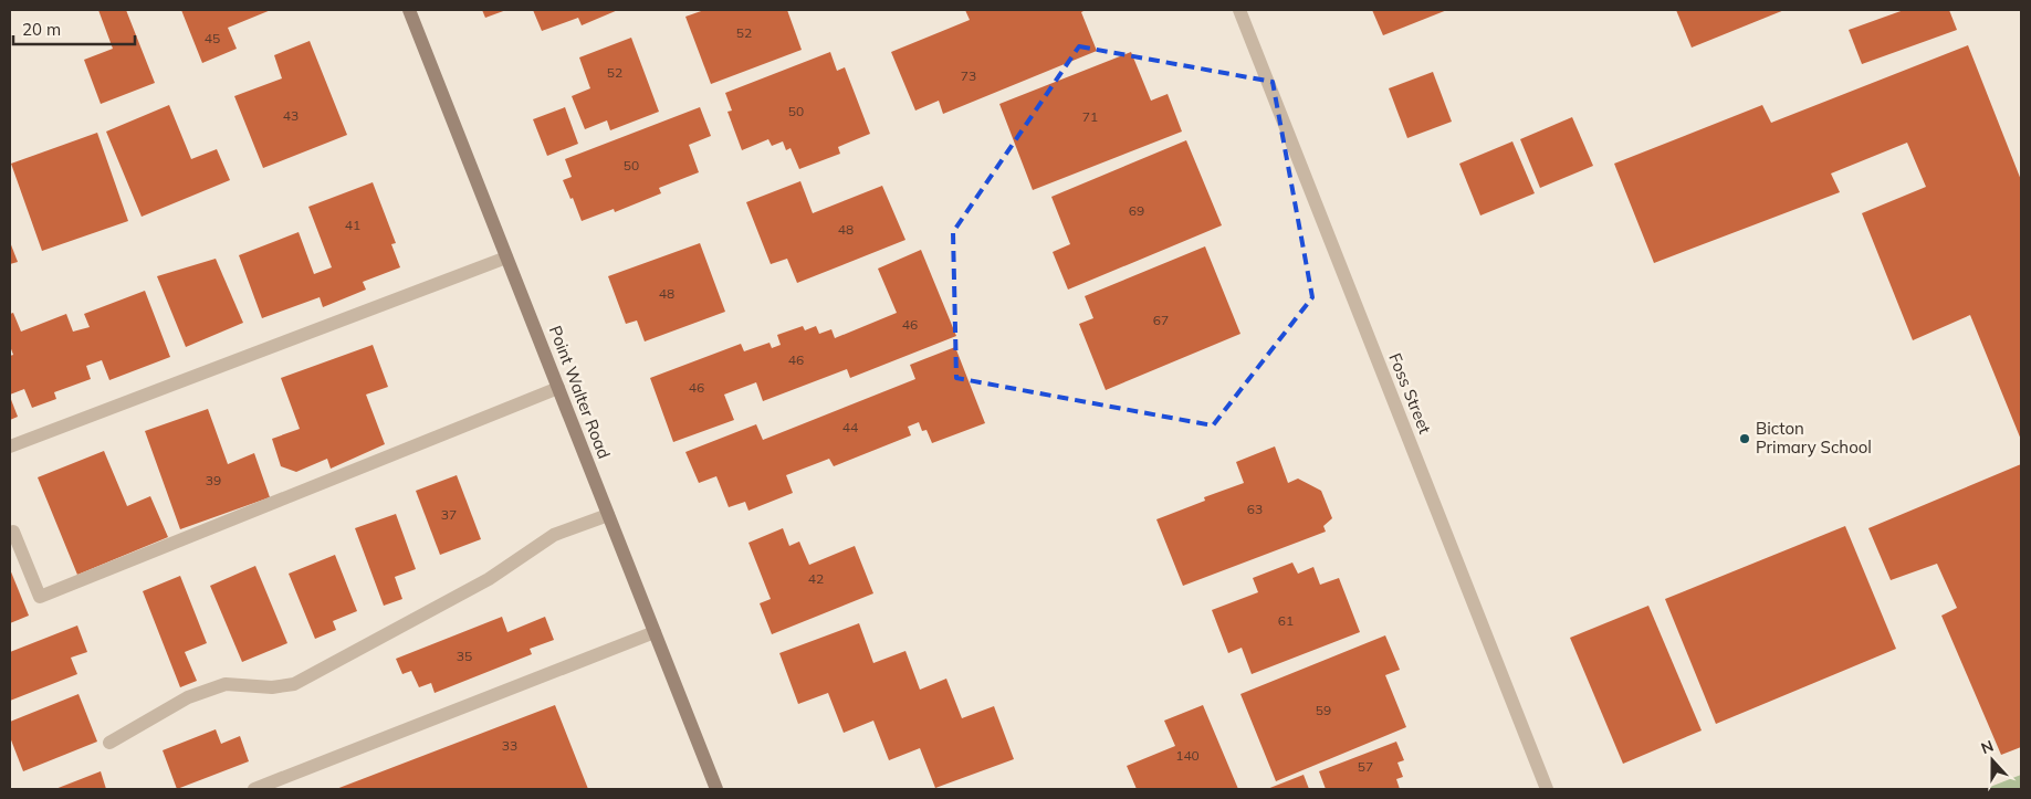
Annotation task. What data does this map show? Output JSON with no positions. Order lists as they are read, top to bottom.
{
  "streets": {
    "main road": ["Point Walter Road"],
    "street": ["Foss Street"]
  },
  "places": ["Bicton Primary School"],
  "house_numbers": [
    "52",
    "45",
    "52",
    "73",
    "50",
    "43",
    "71",
    "50",
    "69",
    "41",
    "48",
    "48",
    "67",
    "46",
    "46",
    "46",
    "44",
    "39",
    "63",
    "37",
    "42",
    "61",
    "35",
    "59",
    "33",
    "140",
    "57"
  ],
  "scale_bar": "20 m",
  "north": "top"
}
